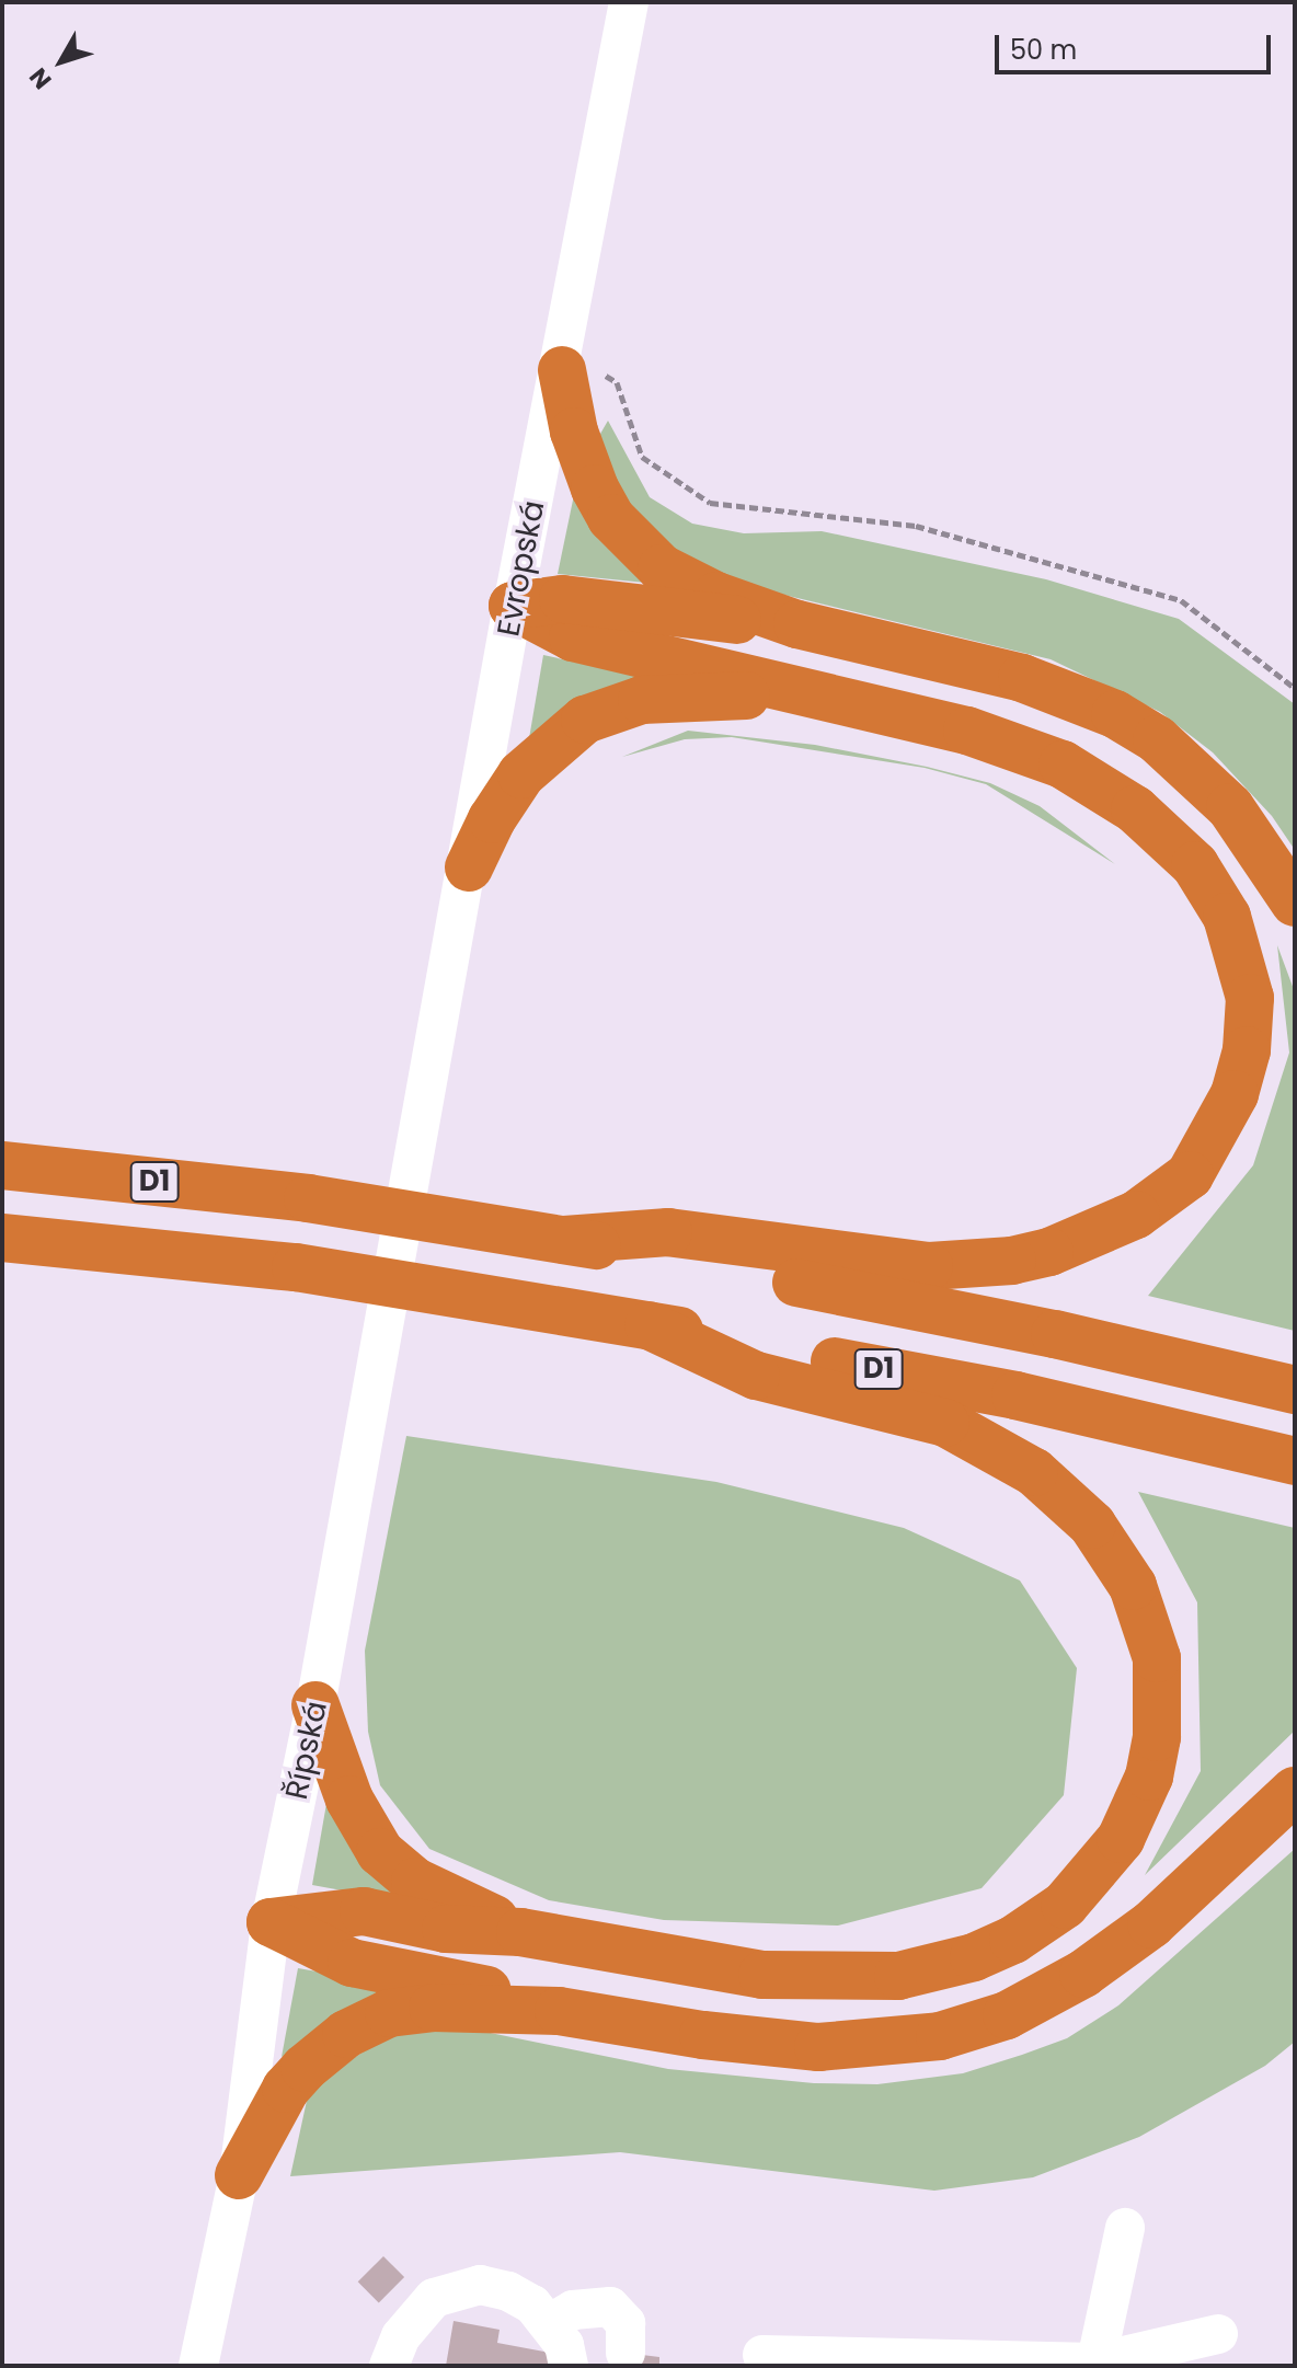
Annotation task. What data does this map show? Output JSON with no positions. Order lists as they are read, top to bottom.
{
  "streets": {
    "highway": ["D1"],
    "street": ["Evropská", "Řípská"]
  },
  "crossings": [
    ["Evropská", "Řípská"]
  ],
  "scale_bar": "50 m",
  "north": "bottom left"
}
